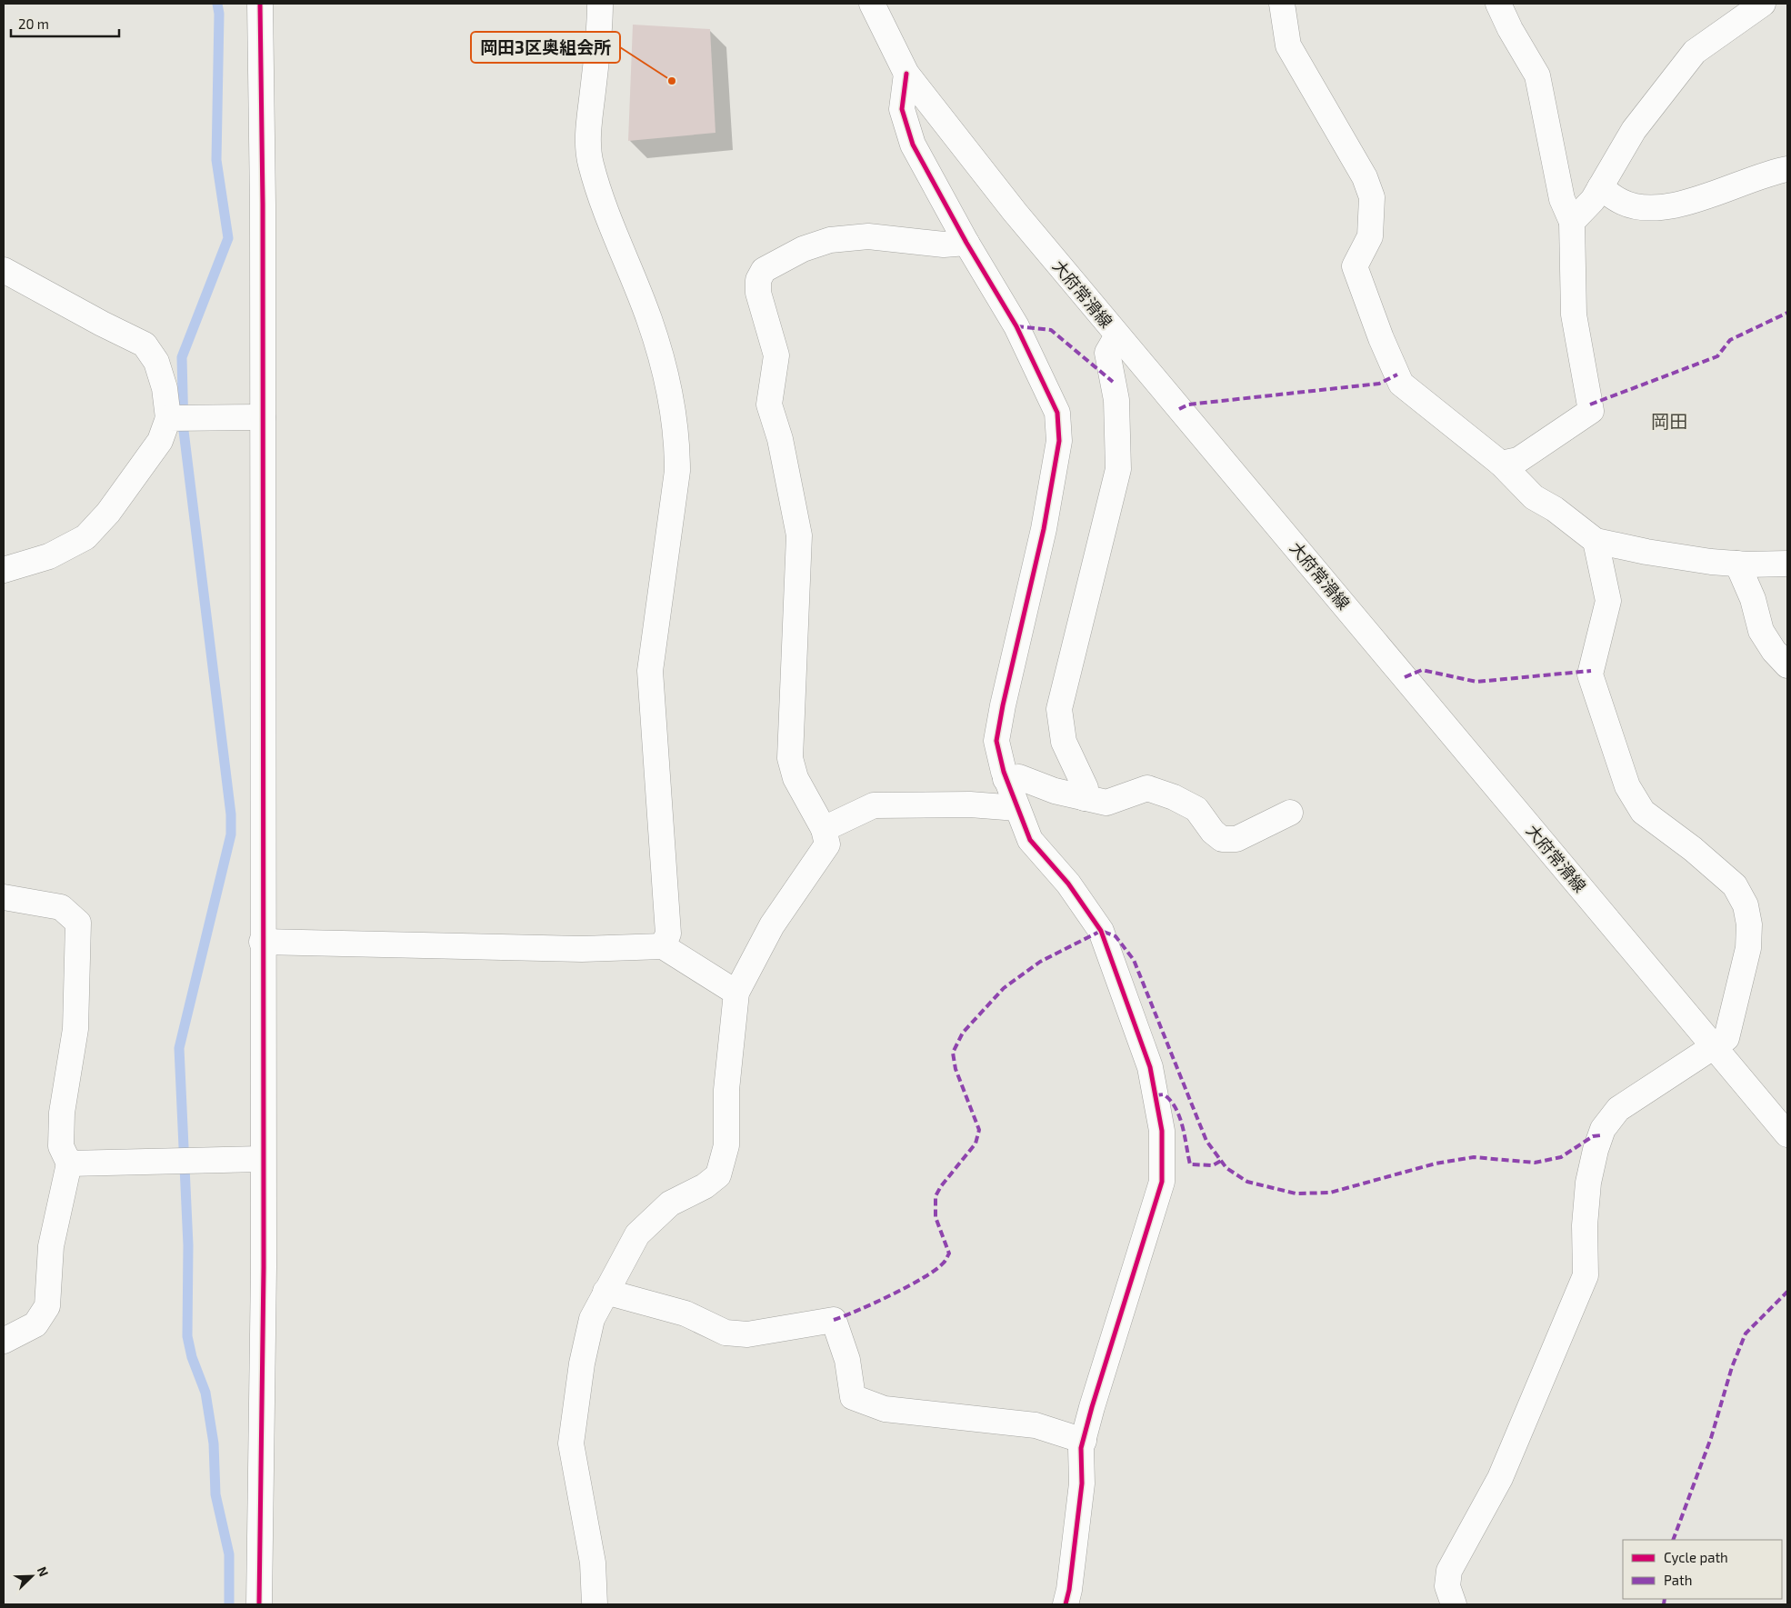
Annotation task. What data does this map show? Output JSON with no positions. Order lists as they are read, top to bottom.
{
  "streets": {
    "street": ["大府常滑線"]
  },
  "districts": ["岡田"],
  "places": ["岡田3区奥組会所"],
  "legend": ["Cycle path", "Path"],
  "scale_bar": "20 m",
  "north": "top right"
}
